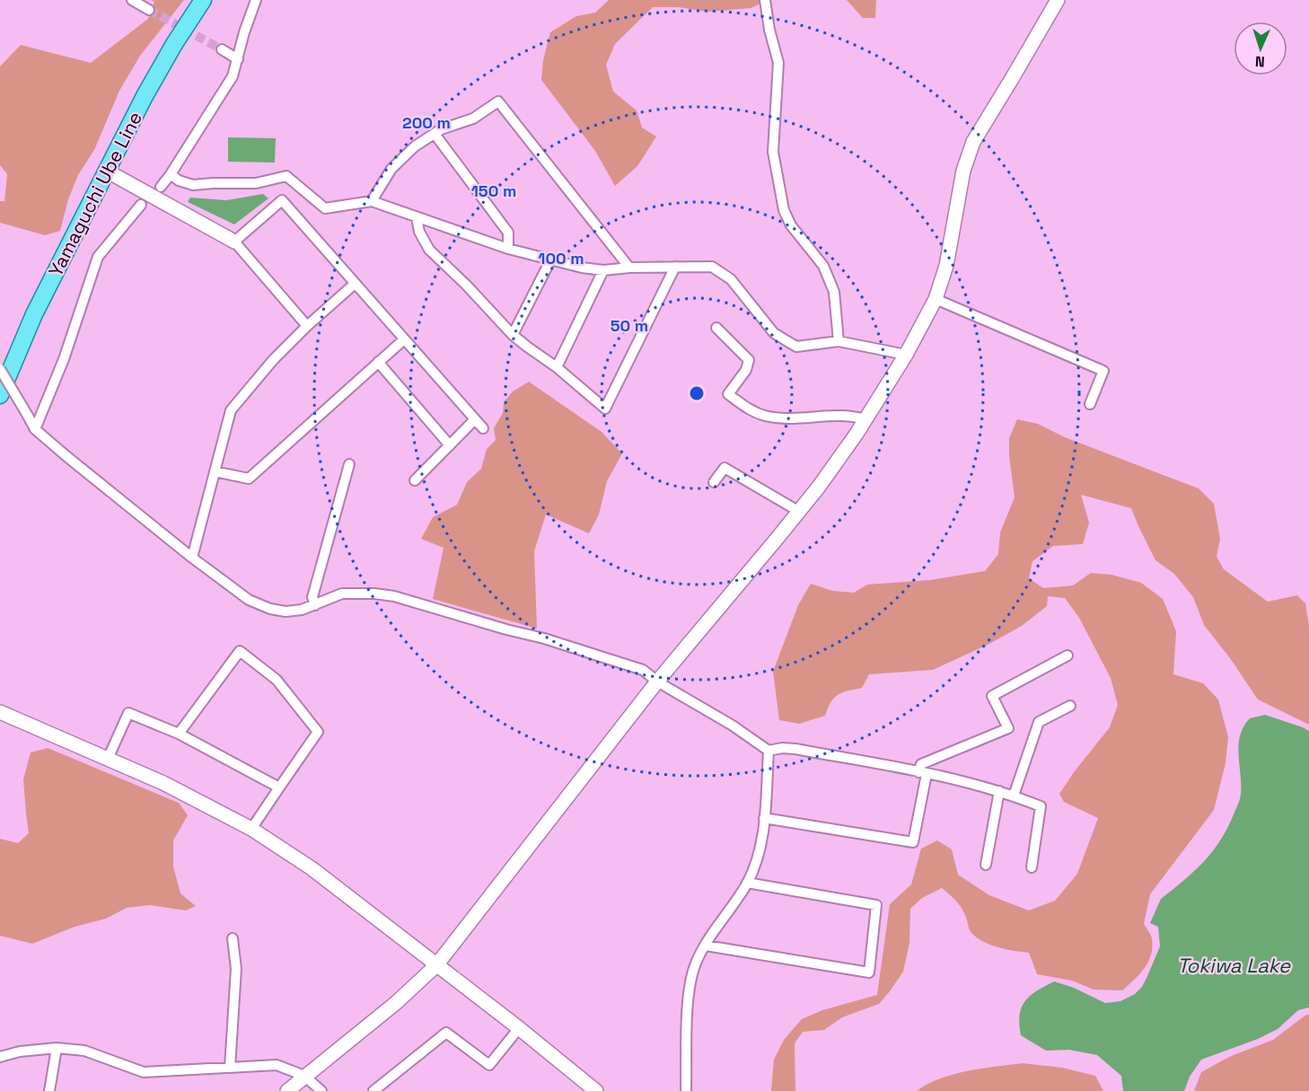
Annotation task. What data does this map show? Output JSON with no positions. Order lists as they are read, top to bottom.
{
  "streets": {
    "main road": ["Yamaguchi Ube Line"]
  },
  "water": ["Tokiwa Lake"],
  "north": "bottom",
  "rings": [
    "200 m",
    "150 m",
    "100 m",
    "50 m"
  ]
}
